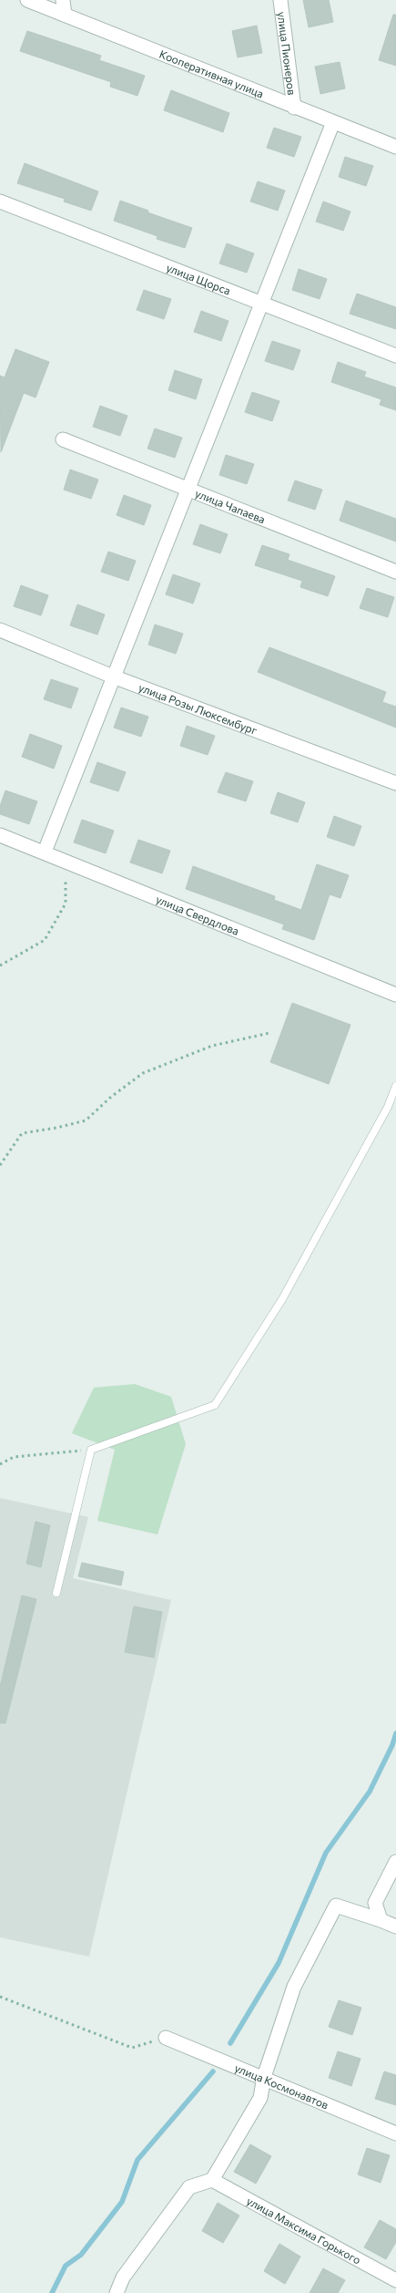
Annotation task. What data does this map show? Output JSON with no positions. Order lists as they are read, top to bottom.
{
  "streets": {
    "street": [
      "улица Пионеров",
      "Кооперативная улица",
      "улица Щорса",
      "улица Чапаева",
      "улица Розы Люксембург",
      "улица Свердлова",
      "улица Космонавтов",
      "улица Максима Горького"
    ]
  },
  "crossings": [
    ["улица Пионеров", "Кооперативная улица"]
  ]
}
